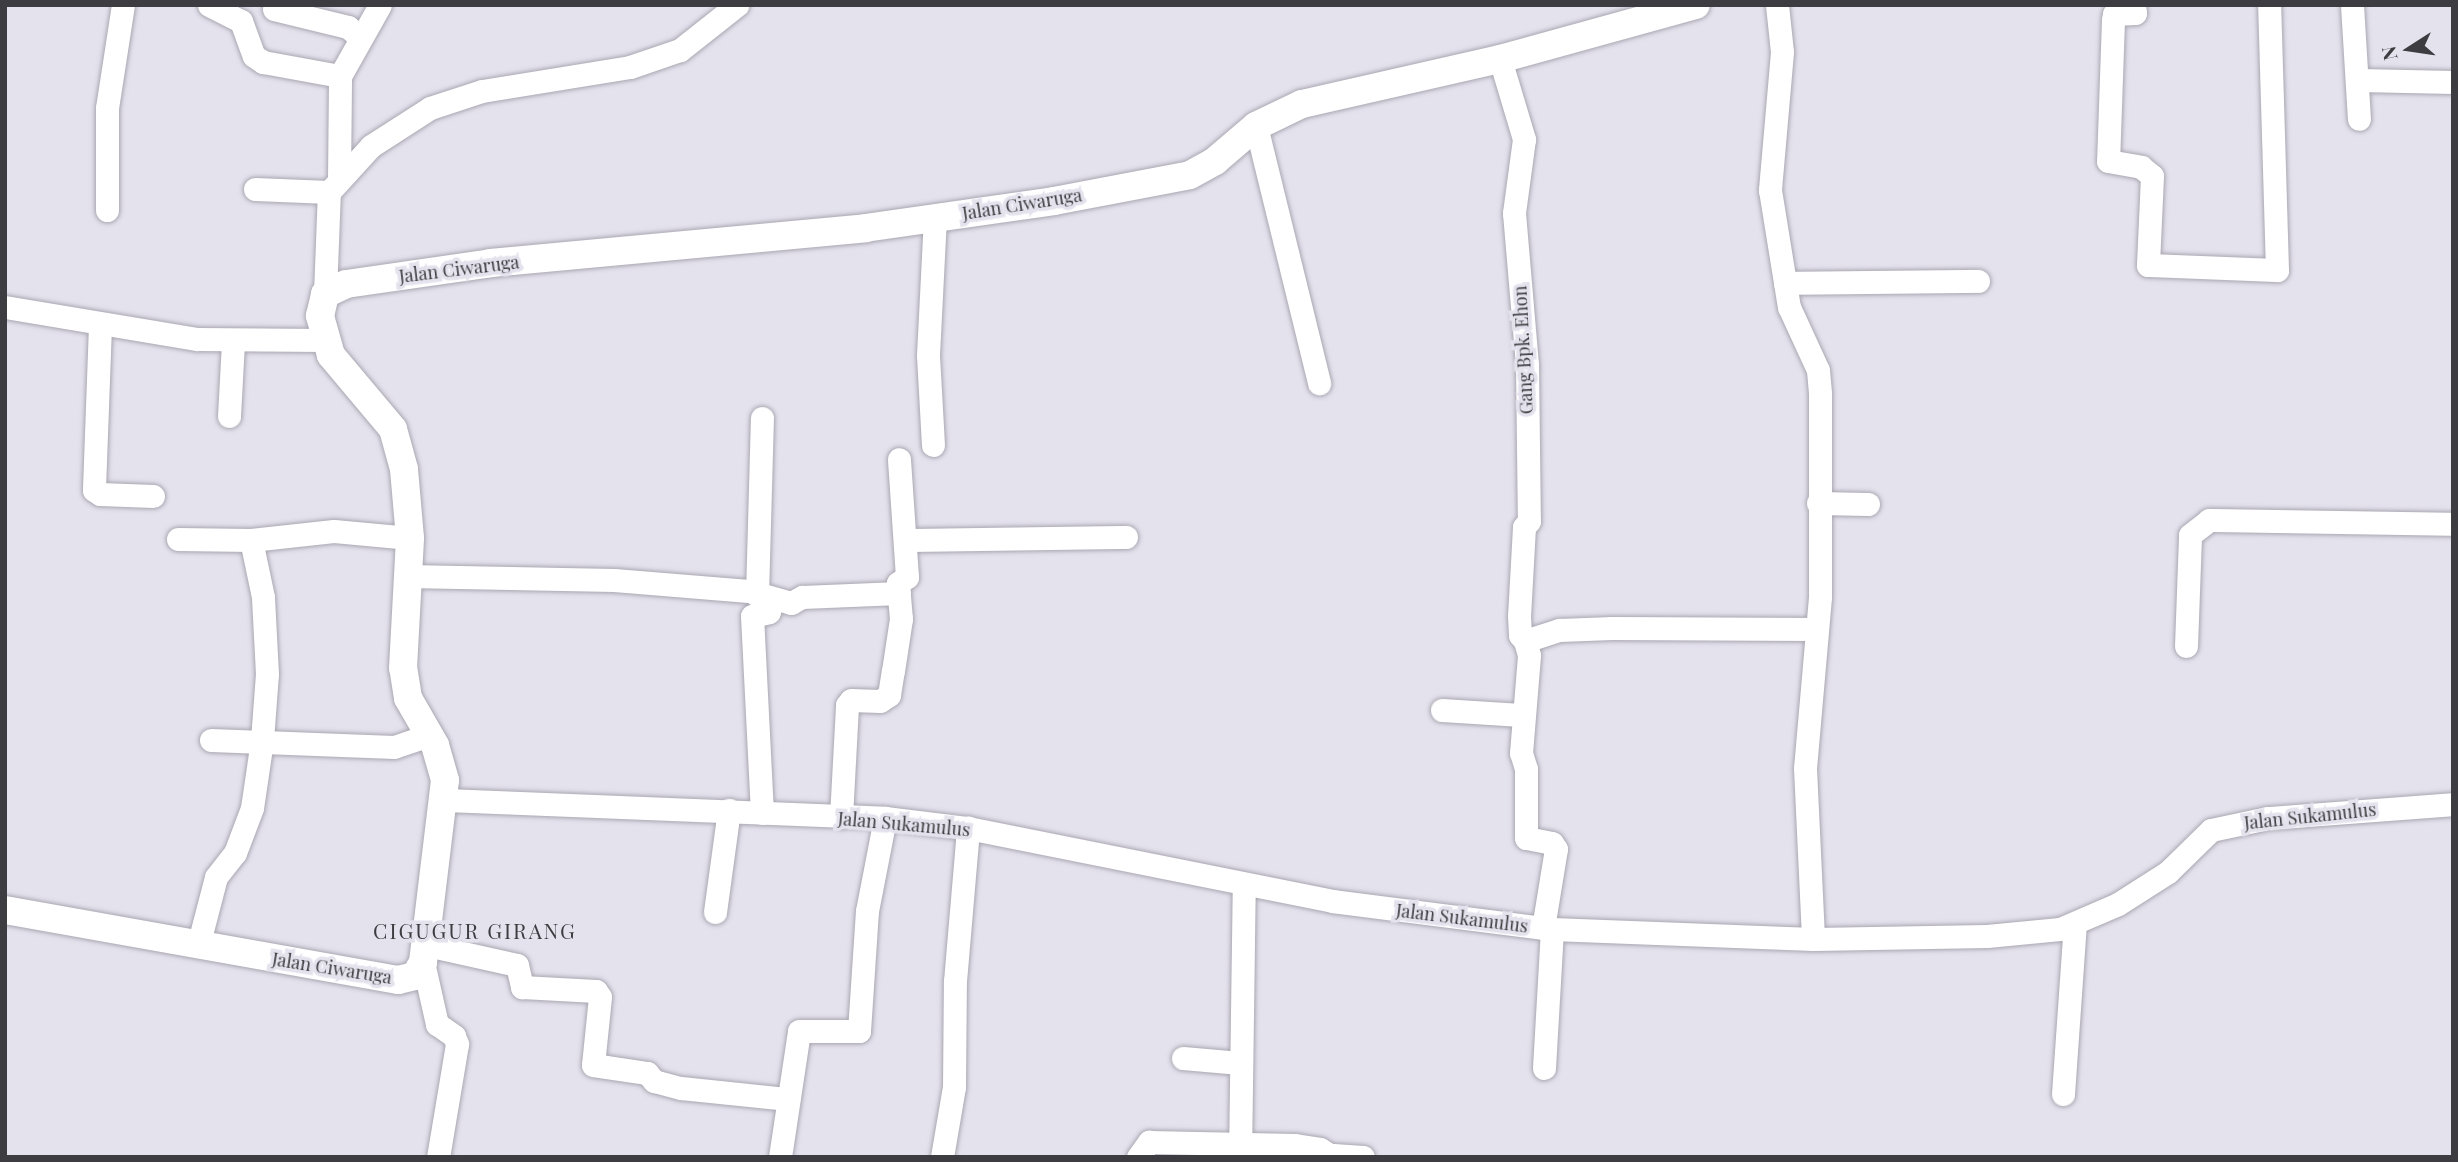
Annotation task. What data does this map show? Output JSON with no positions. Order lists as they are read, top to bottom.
{
  "streets": {
    "street": ["Jalan Ciwaruga", "Gang Bpk. Ehon", "Jalan Sukamulus"]
  },
  "crossings": [
    ["Jalan Ciwaruga", "Gang Bpk. Ehon"],
    ["Gang Bpk. Ehon", "Jalan Sukamulus"]
  ],
  "districts": ["CIGUGUR GIRANG"],
  "north": "left"
}
